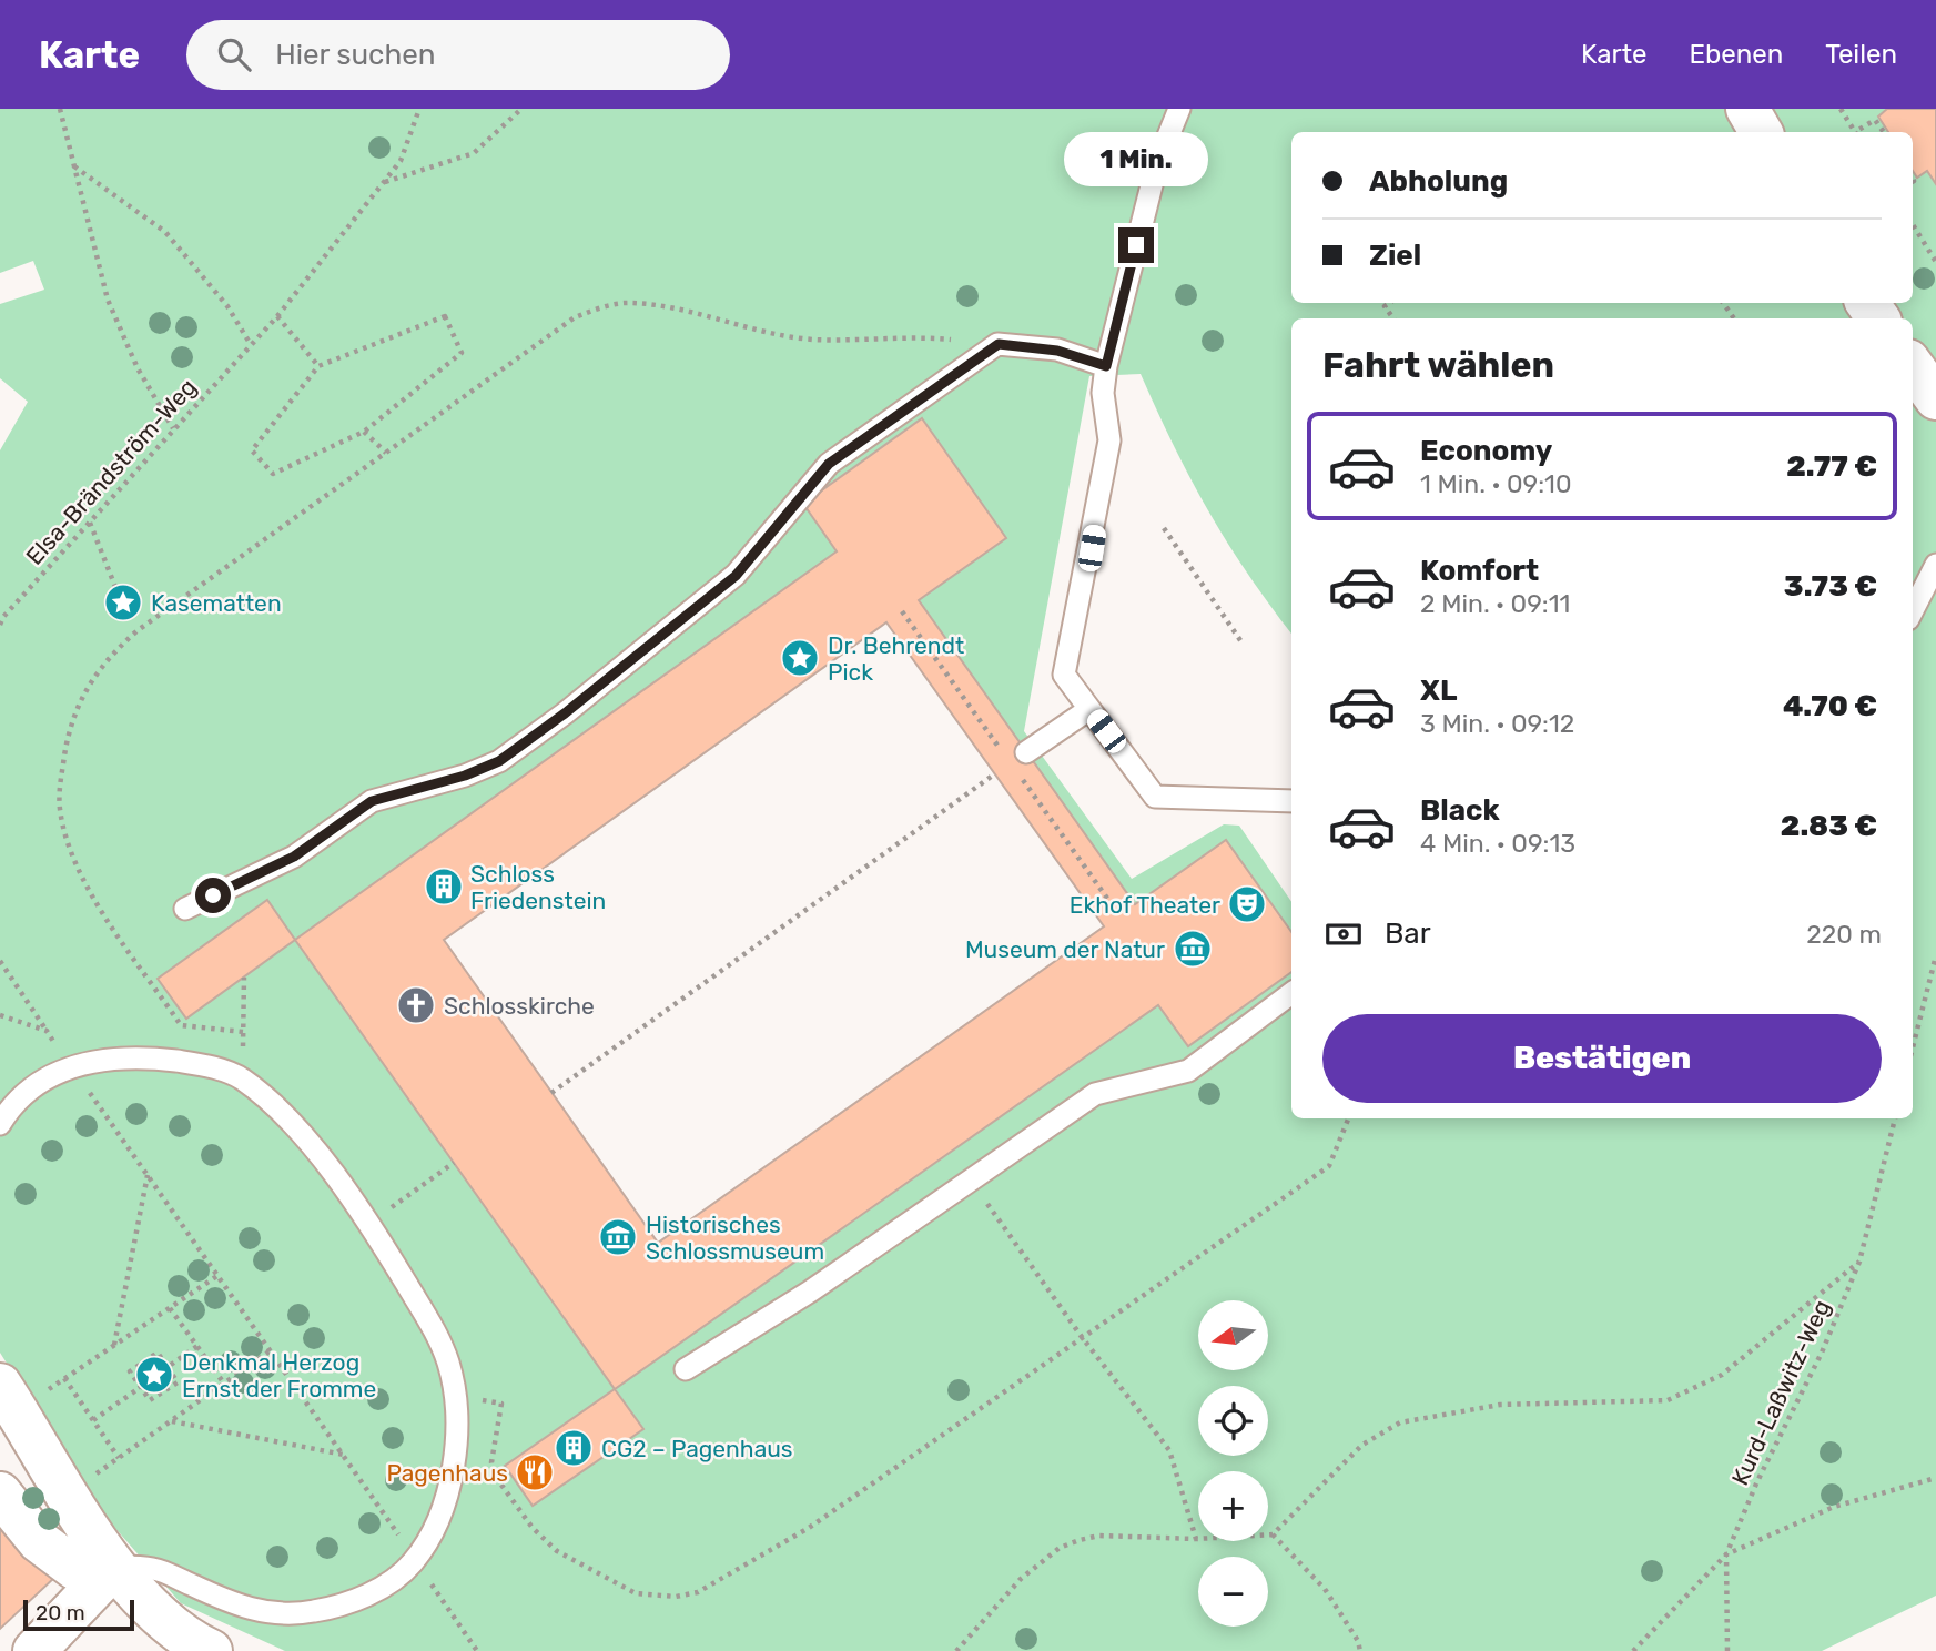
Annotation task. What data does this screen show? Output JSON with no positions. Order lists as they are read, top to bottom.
{
  "streets": {
    "path": ["Elsa-Brändström-Weg", "Kurd-Laßwitz-Weg"]
  },
  "places": {
    "place": ["Kasematten", "Dr. Behrendt Pick", "Denkmal Herzog Ernst der Fromme"],
    "building": ["Schloss Friedenstein", "CG2 – Pagenhaus"],
    "theatre": ["Ekhof Theater"],
    "museum": ["Museum der Natur", "Historisches Schlossmuseum"],
    "church": ["Schlosskirche"],
    "restaurant": ["Pagenhaus"]
  },
  "scale_bar": "20 m",
  "north": "left",
  "page": {
    "header": "Karte",
    "search": "Hier suchen",
    "nav": ["Karte", "Ebenen", "Teilen"],
    "bubble": "1 Min.",
    "banner": ["Abholung", "Ziel"],
    "heading": "Fahrt wählen",
    "list": [
      {
        "name": "Economy",
        "note": "1 Min. · 09:10",
        "value": "2.77 €"
      },
      {
        "name": "Komfort",
        "note": "2 Min. · 09:11",
        "value": "3.73 €"
      },
      {
        "name": "XL",
        "note": "3 Min. · 09:12",
        "value": "4.70 €"
      },
      {
        "name": "Black",
        "note": "4 Min. · 09:13",
        "value": "2.83 €"
      }
    ],
    "pay": ["Bar", "220 m"],
    "buttons": "Bestätigen",
    "map_buttons": ["+", "−"],
    "scale": "20 m"
  }
}
